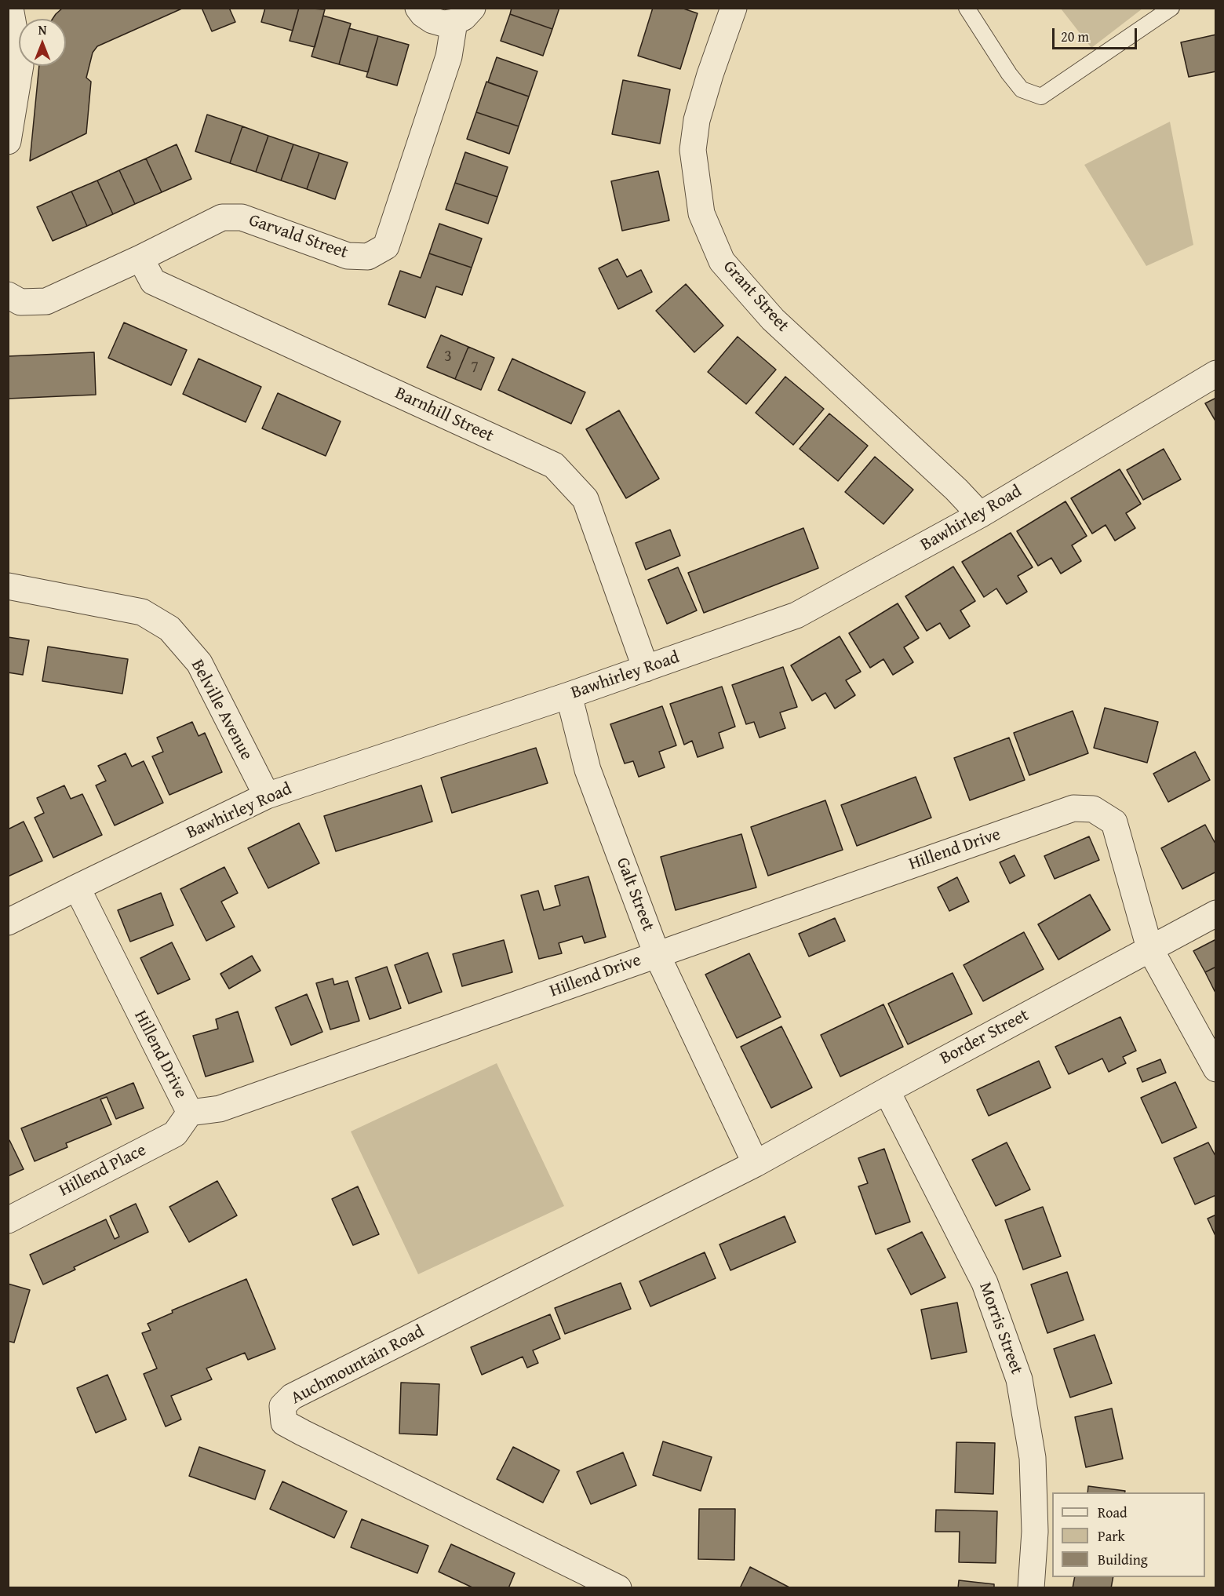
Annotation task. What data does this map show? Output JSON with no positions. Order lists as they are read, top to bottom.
{
  "streets": {
    "street": [
      "Garvald Street",
      "Grant Street",
      "Barnhill Street",
      "Bawhirley Road",
      "Belville Avenue",
      "Hillend Drive",
      "Galt Street",
      "Border Street",
      "Hillend Place",
      "Morris Street",
      "Auchmountain Road"
    ]
  },
  "crossings": [
    ["Garvald Street", "Barnhill Street"],
    ["Grant Street", "Bawhirley Road"],
    ["Barnhill Street", "Bawhirley Road"],
    ["Bawhirley Road", "Belville Avenue"],
    ["Bawhirley Road", "Hillend Drive"],
    ["Bawhirley Road", "Galt Street"],
    ["Hillend Drive", "Galt Street"],
    ["Hillend Drive", "Border Street"],
    ["Hillend Drive", "Hillend Place"],
    ["Galt Street", "Border Street"],
    ["Galt Street", "Auchmountain Road"],
    ["Border Street", "Morris Street"],
    ["Border Street", "Auchmountain Road"]
  ],
  "house_numbers": ["3", "7"],
  "legend": ["Road", "Park", "Building"],
  "scale_bar": "20 m",
  "north": "top"
}
